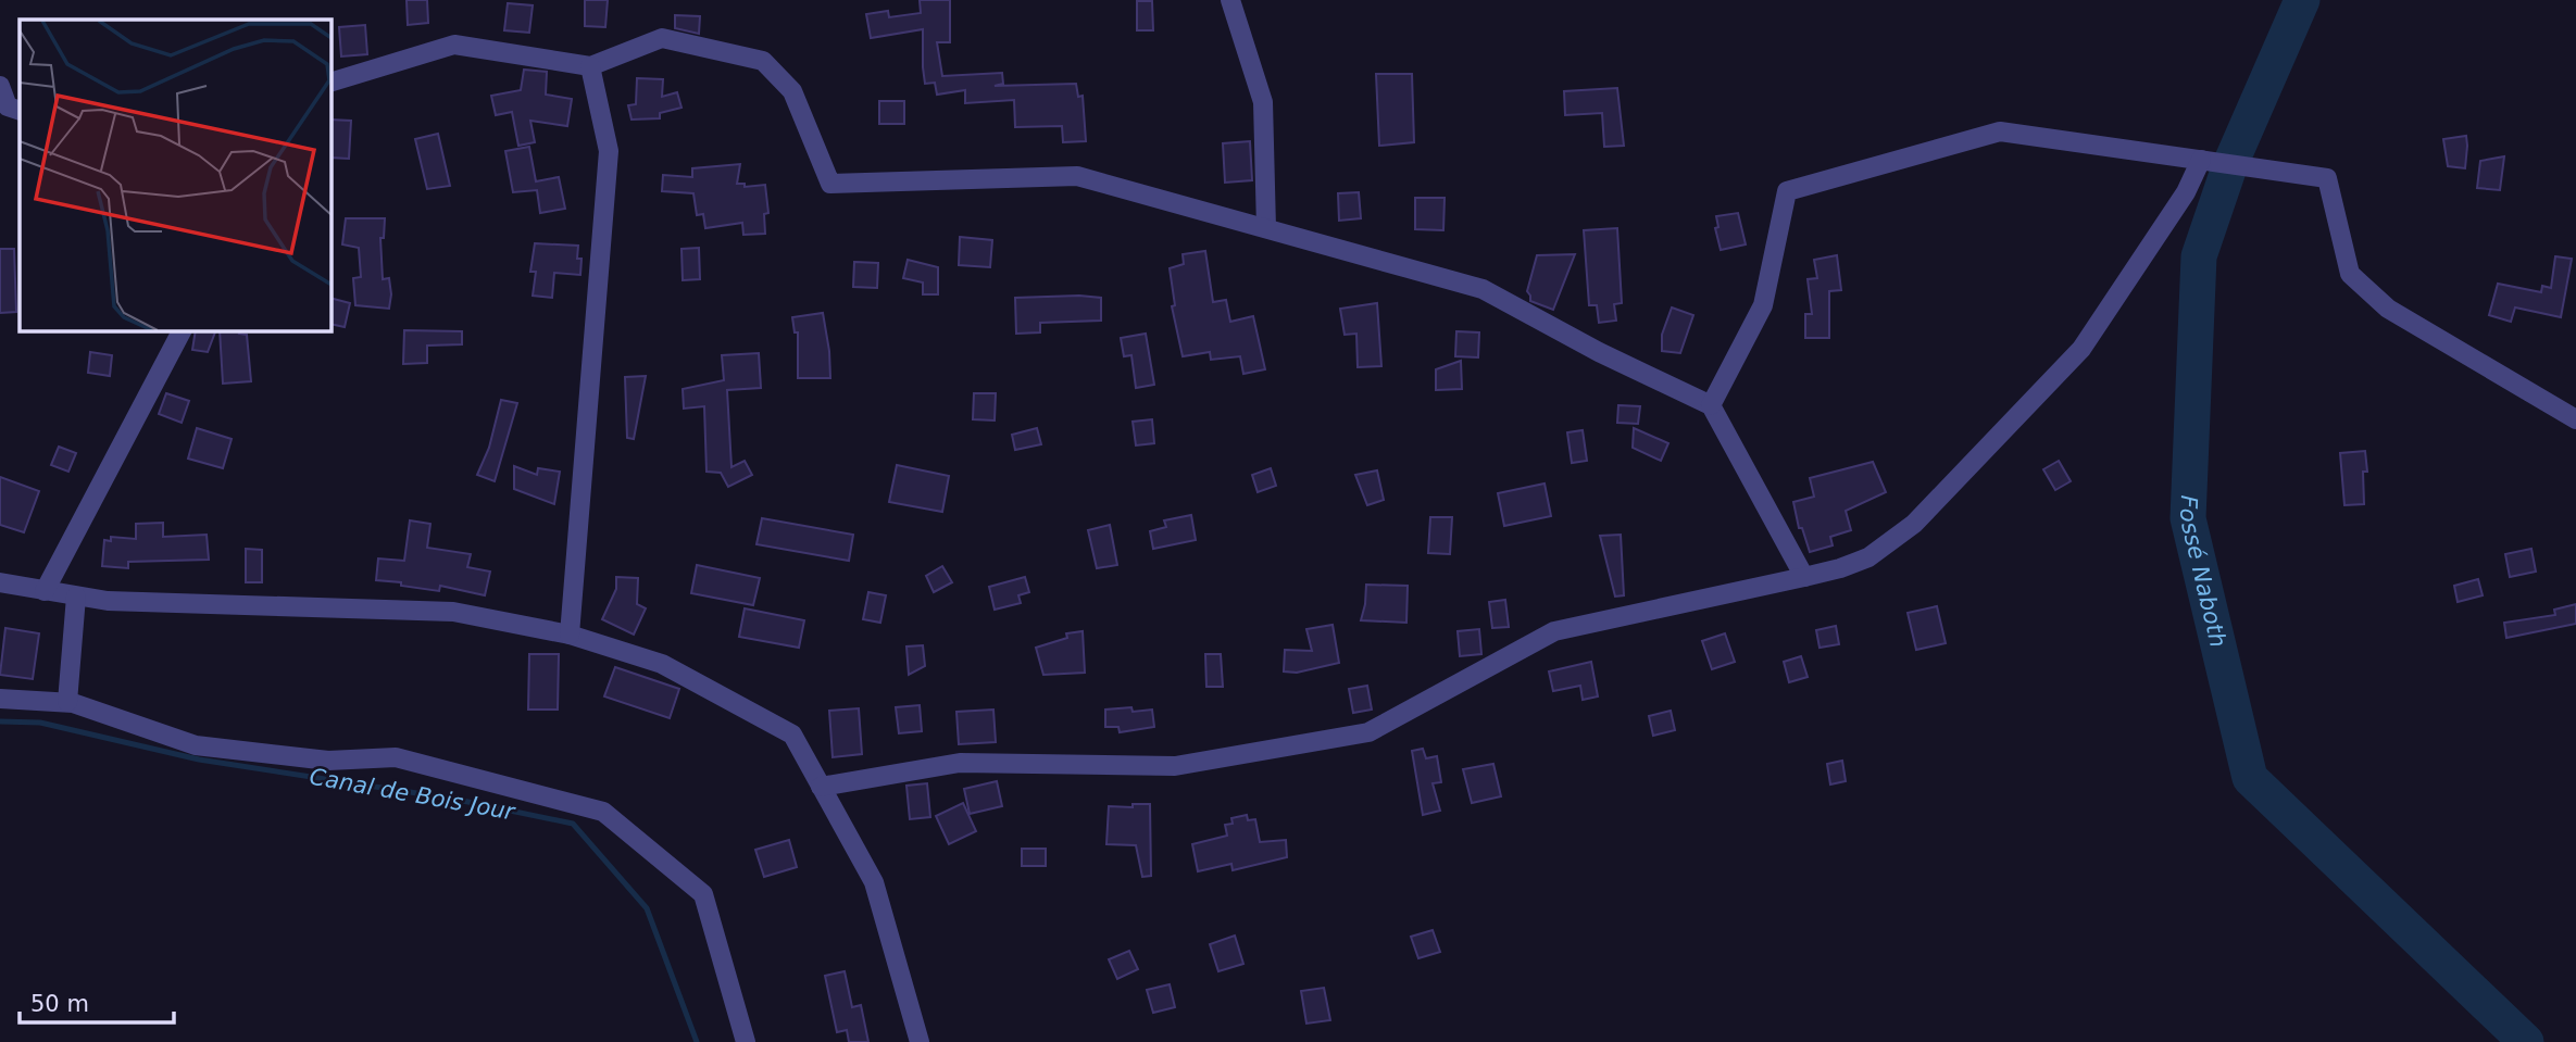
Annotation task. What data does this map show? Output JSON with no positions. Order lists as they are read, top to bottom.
{
  "water": ["Fossé Naboth", "Canal de Bois Jour"],
  "scale_bar": "50 m"
}
